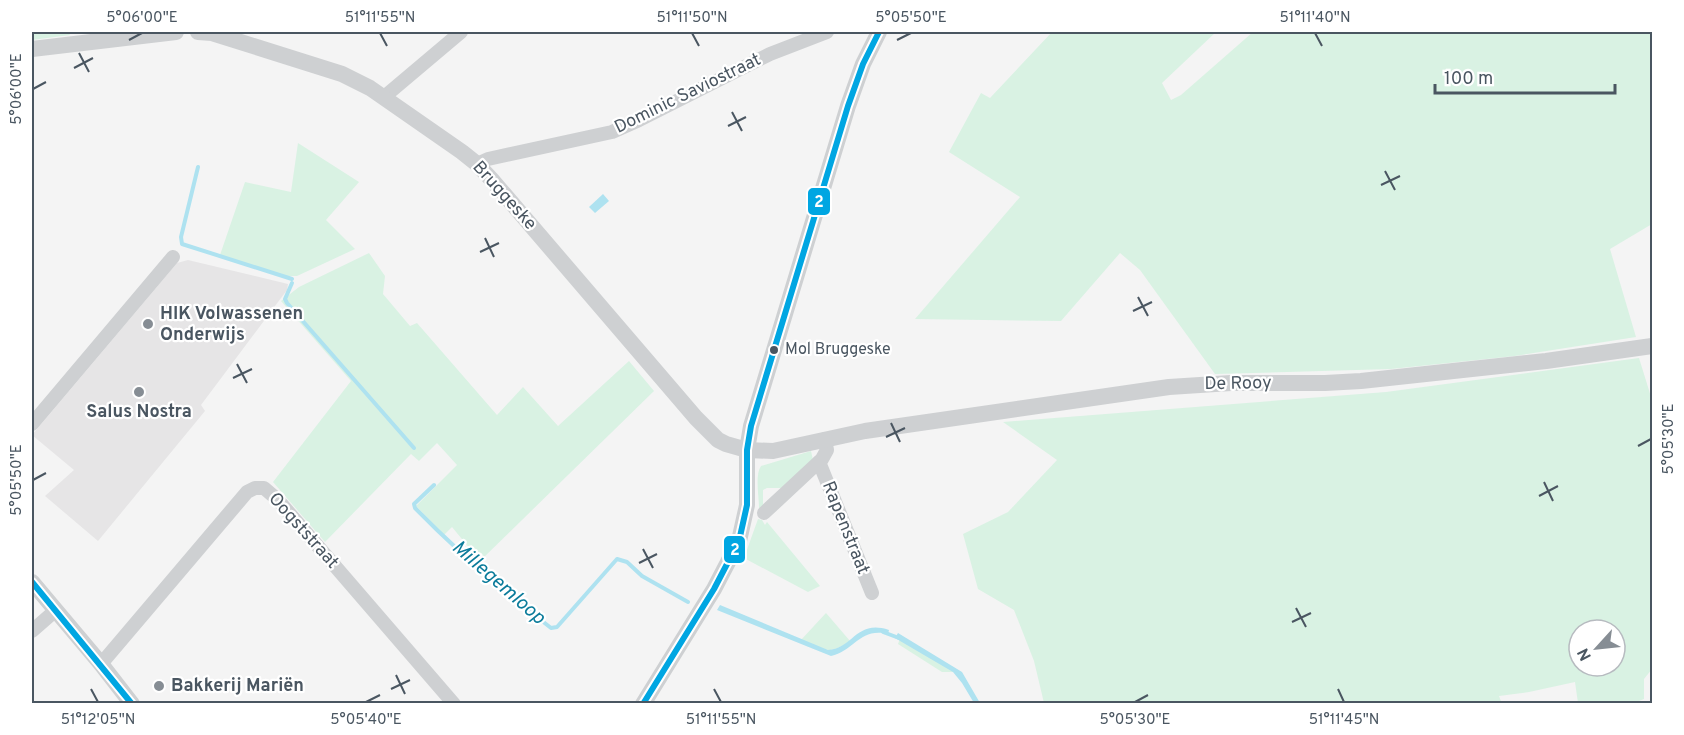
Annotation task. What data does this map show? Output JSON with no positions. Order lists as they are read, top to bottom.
{
  "streets": {
    "street": [
      "Dominic Saviostraat",
      "Bruggeske",
      "De Rooy",
      "Rapenstraat",
      "Oogststraat"
    ]
  },
  "crossings": [
    ["Dominic Saviostraat", "Bruggeske"],
    ["Bruggeske", "De Rooy"]
  ],
  "water": ["Millegemloop"],
  "places": [
    "HIK Volwassenen Onderwijs",
    "Mol Bruggeske",
    "Salus Nostra",
    "Bakkerij Mariën"
  ],
  "lines": ["transit line 2"],
  "scale_bar": "100 m",
  "north": "bottom left",
  "coordinates": [
    "5°06'00\"E",
    "51°11'55\"N",
    "51°11'50\"N",
    "5°05'50\"E",
    "51°11'40\"N",
    "5°05'30\"E",
    "51°12'05\"N",
    "5°05'40\"E",
    "51°11'45\"N"
  ]
}
